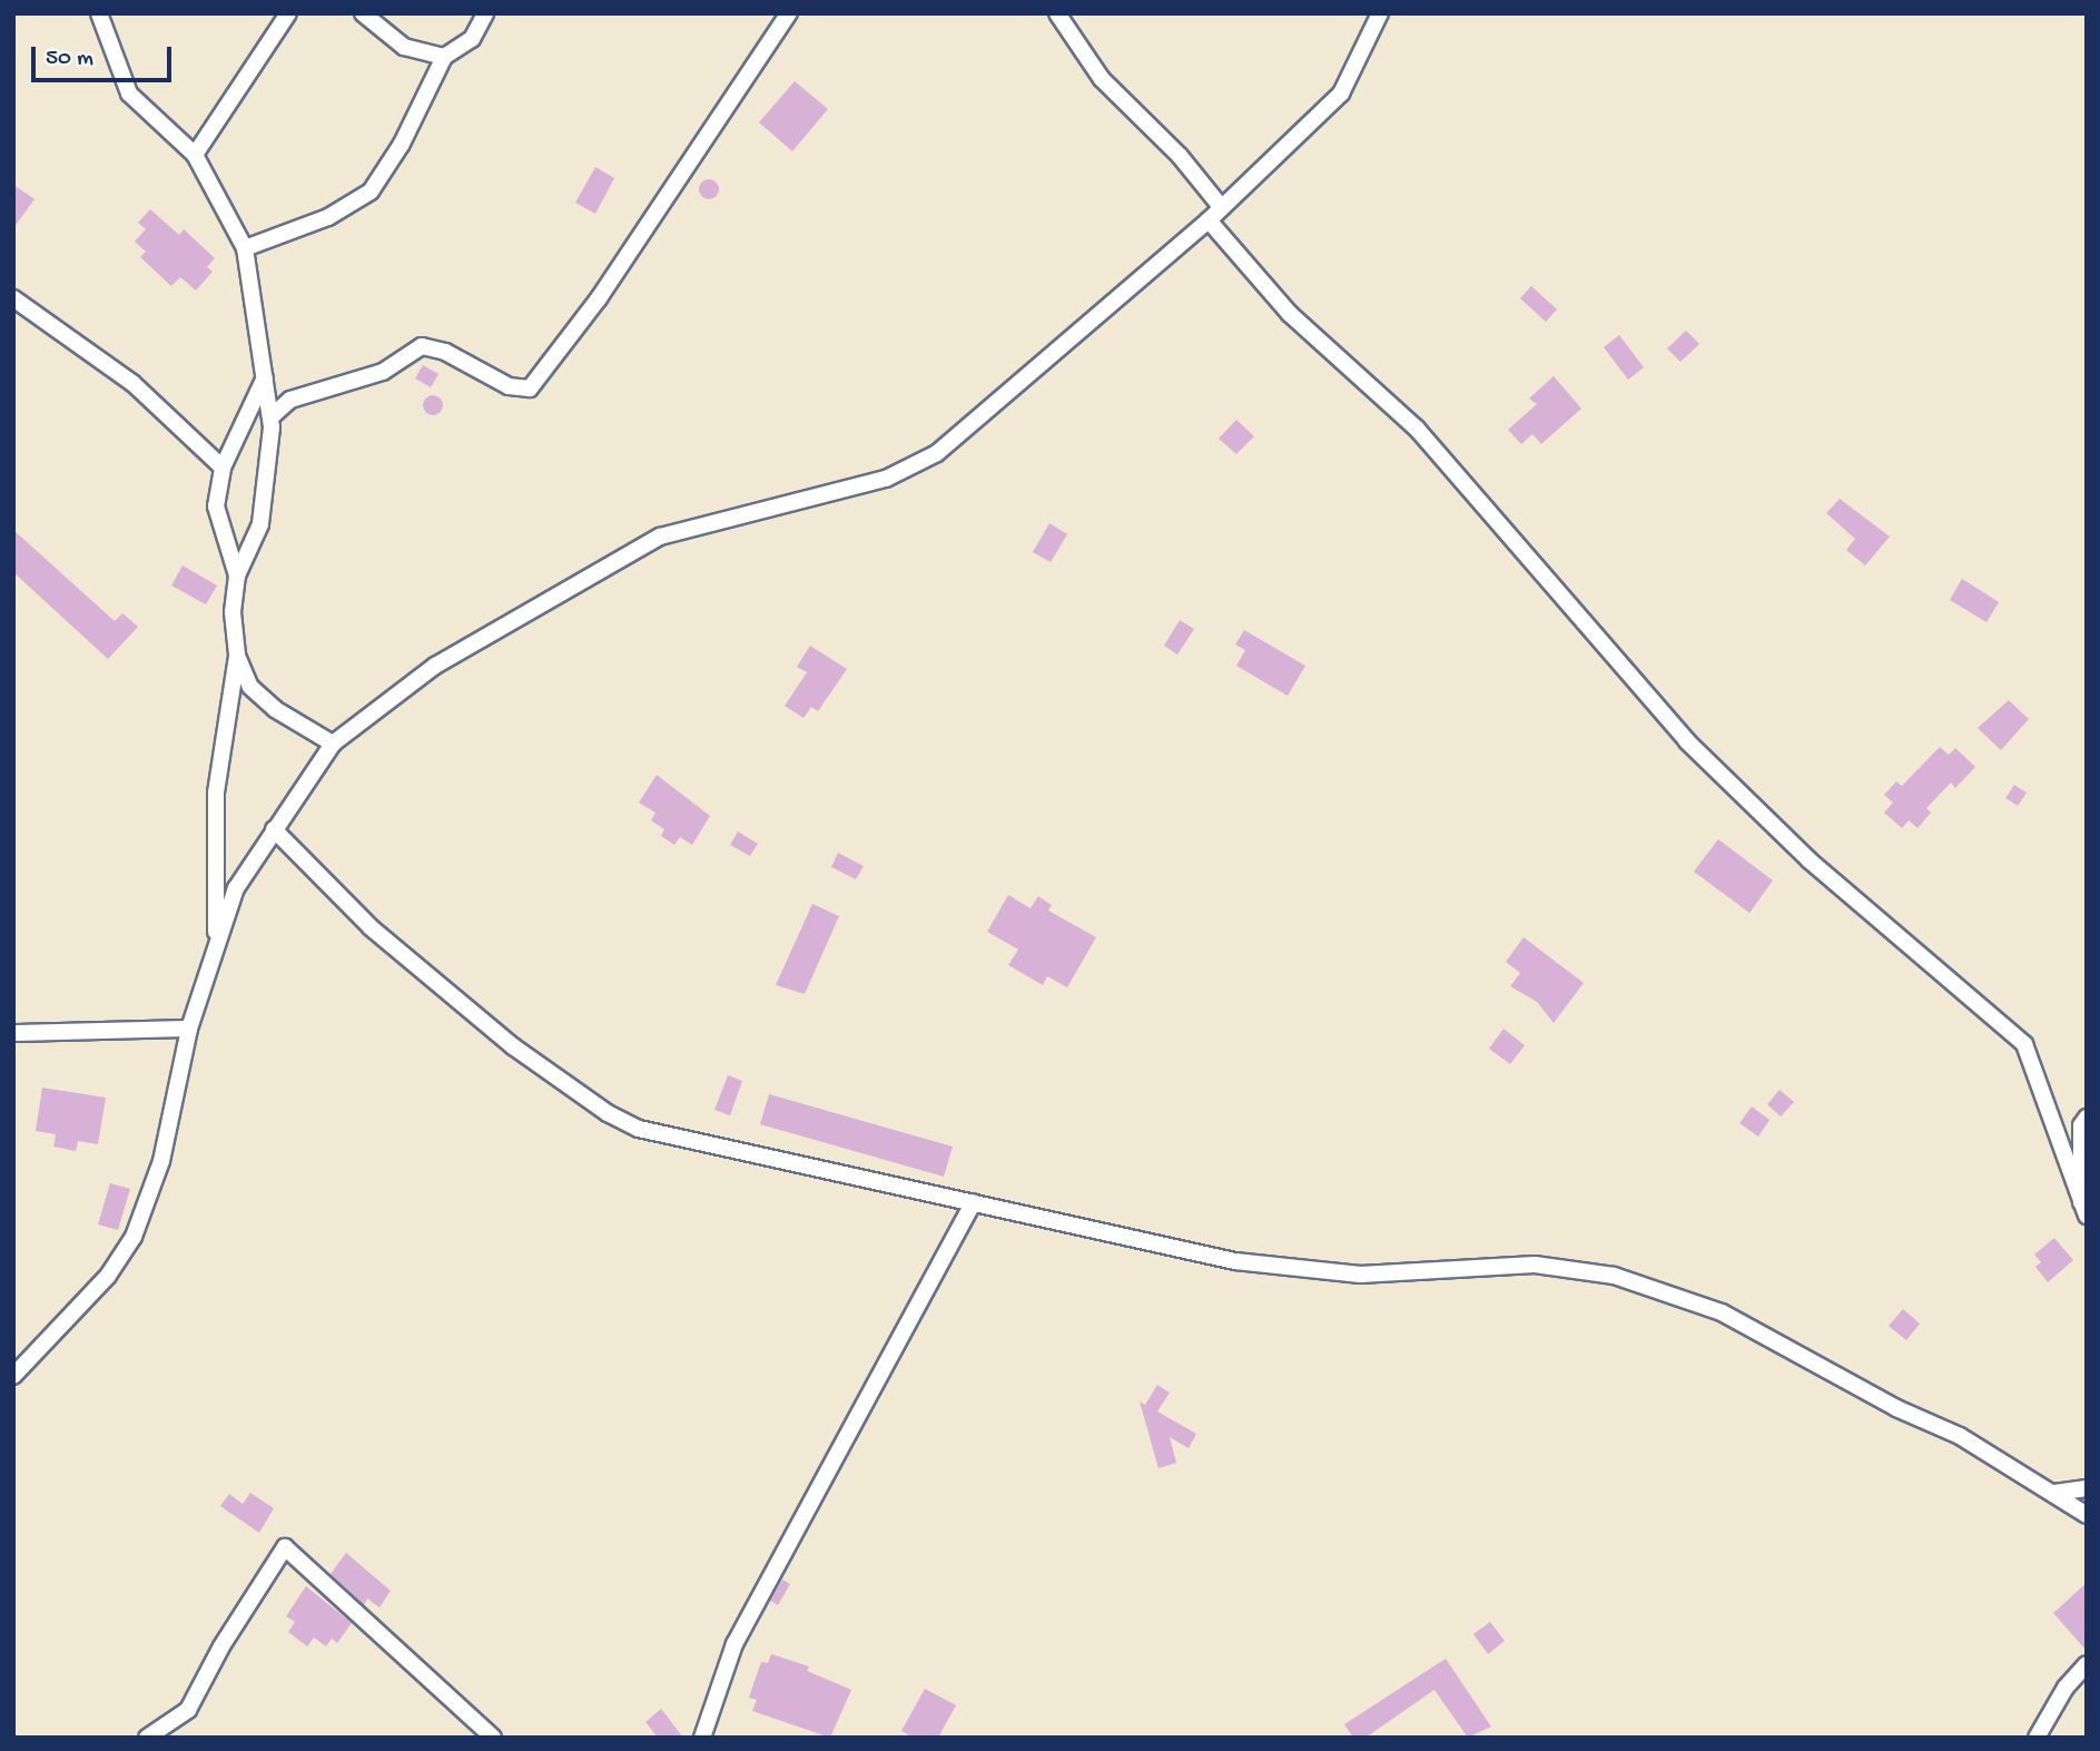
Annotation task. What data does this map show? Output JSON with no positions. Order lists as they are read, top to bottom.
{
  "scale_bar": "50 m"
}
